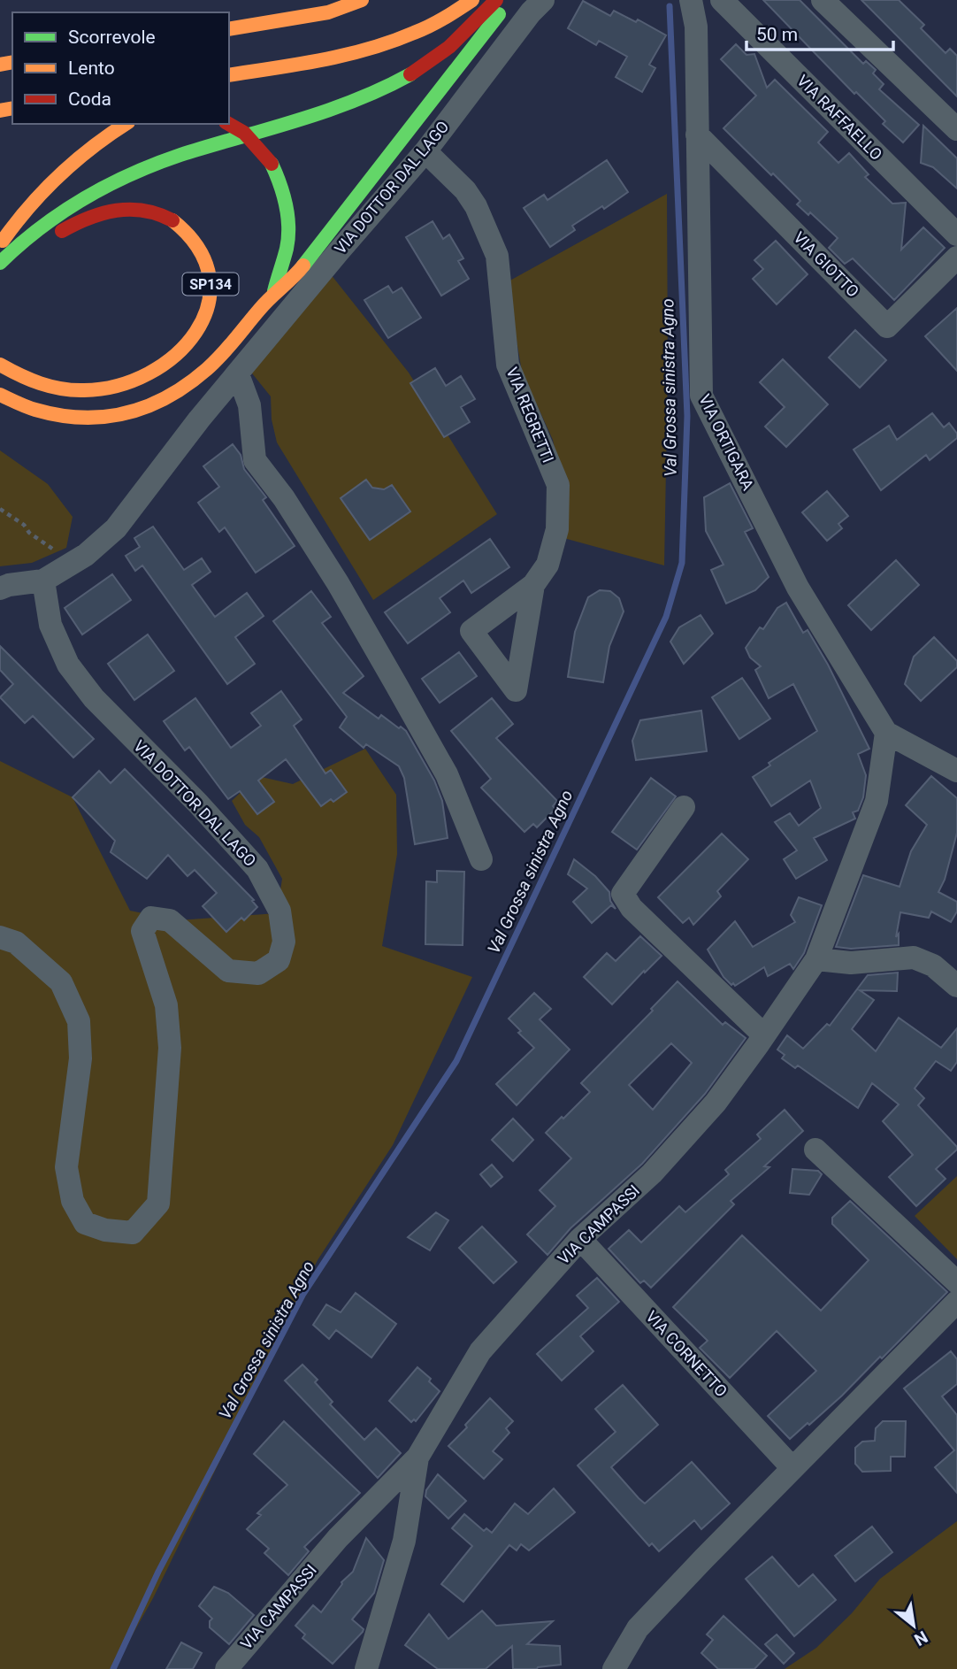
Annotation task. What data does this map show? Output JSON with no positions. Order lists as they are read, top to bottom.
{
  "streets": {
    "main road": ["SP134"],
    "street": [
      "VIA RAFFAELLO",
      "VIA DOTTOR DAL LAGO",
      "VIA GIOTTO",
      "VIA REGRETTI",
      "VIA ORTIGARA",
      "VIA CAMPASSI",
      "VIA CORNETTO"
    ]
  },
  "crossings": [
    ["VIA DOTTOR DAL LAGO", "VIA REGRETTI"],
    ["VIA GIOTTO", "VIA ORTIGARA"],
    ["VIA ORTIGARA", "VIA CAMPASSI"],
    ["VIA CAMPASSI", "VIA CORNETTO"]
  ],
  "water": ["Val Grossa sinistra Agno"],
  "legend": ["Scorrevole", "Lento", "Coda"],
  "scale_bar": "50 m",
  "north": "bottom right"
}
